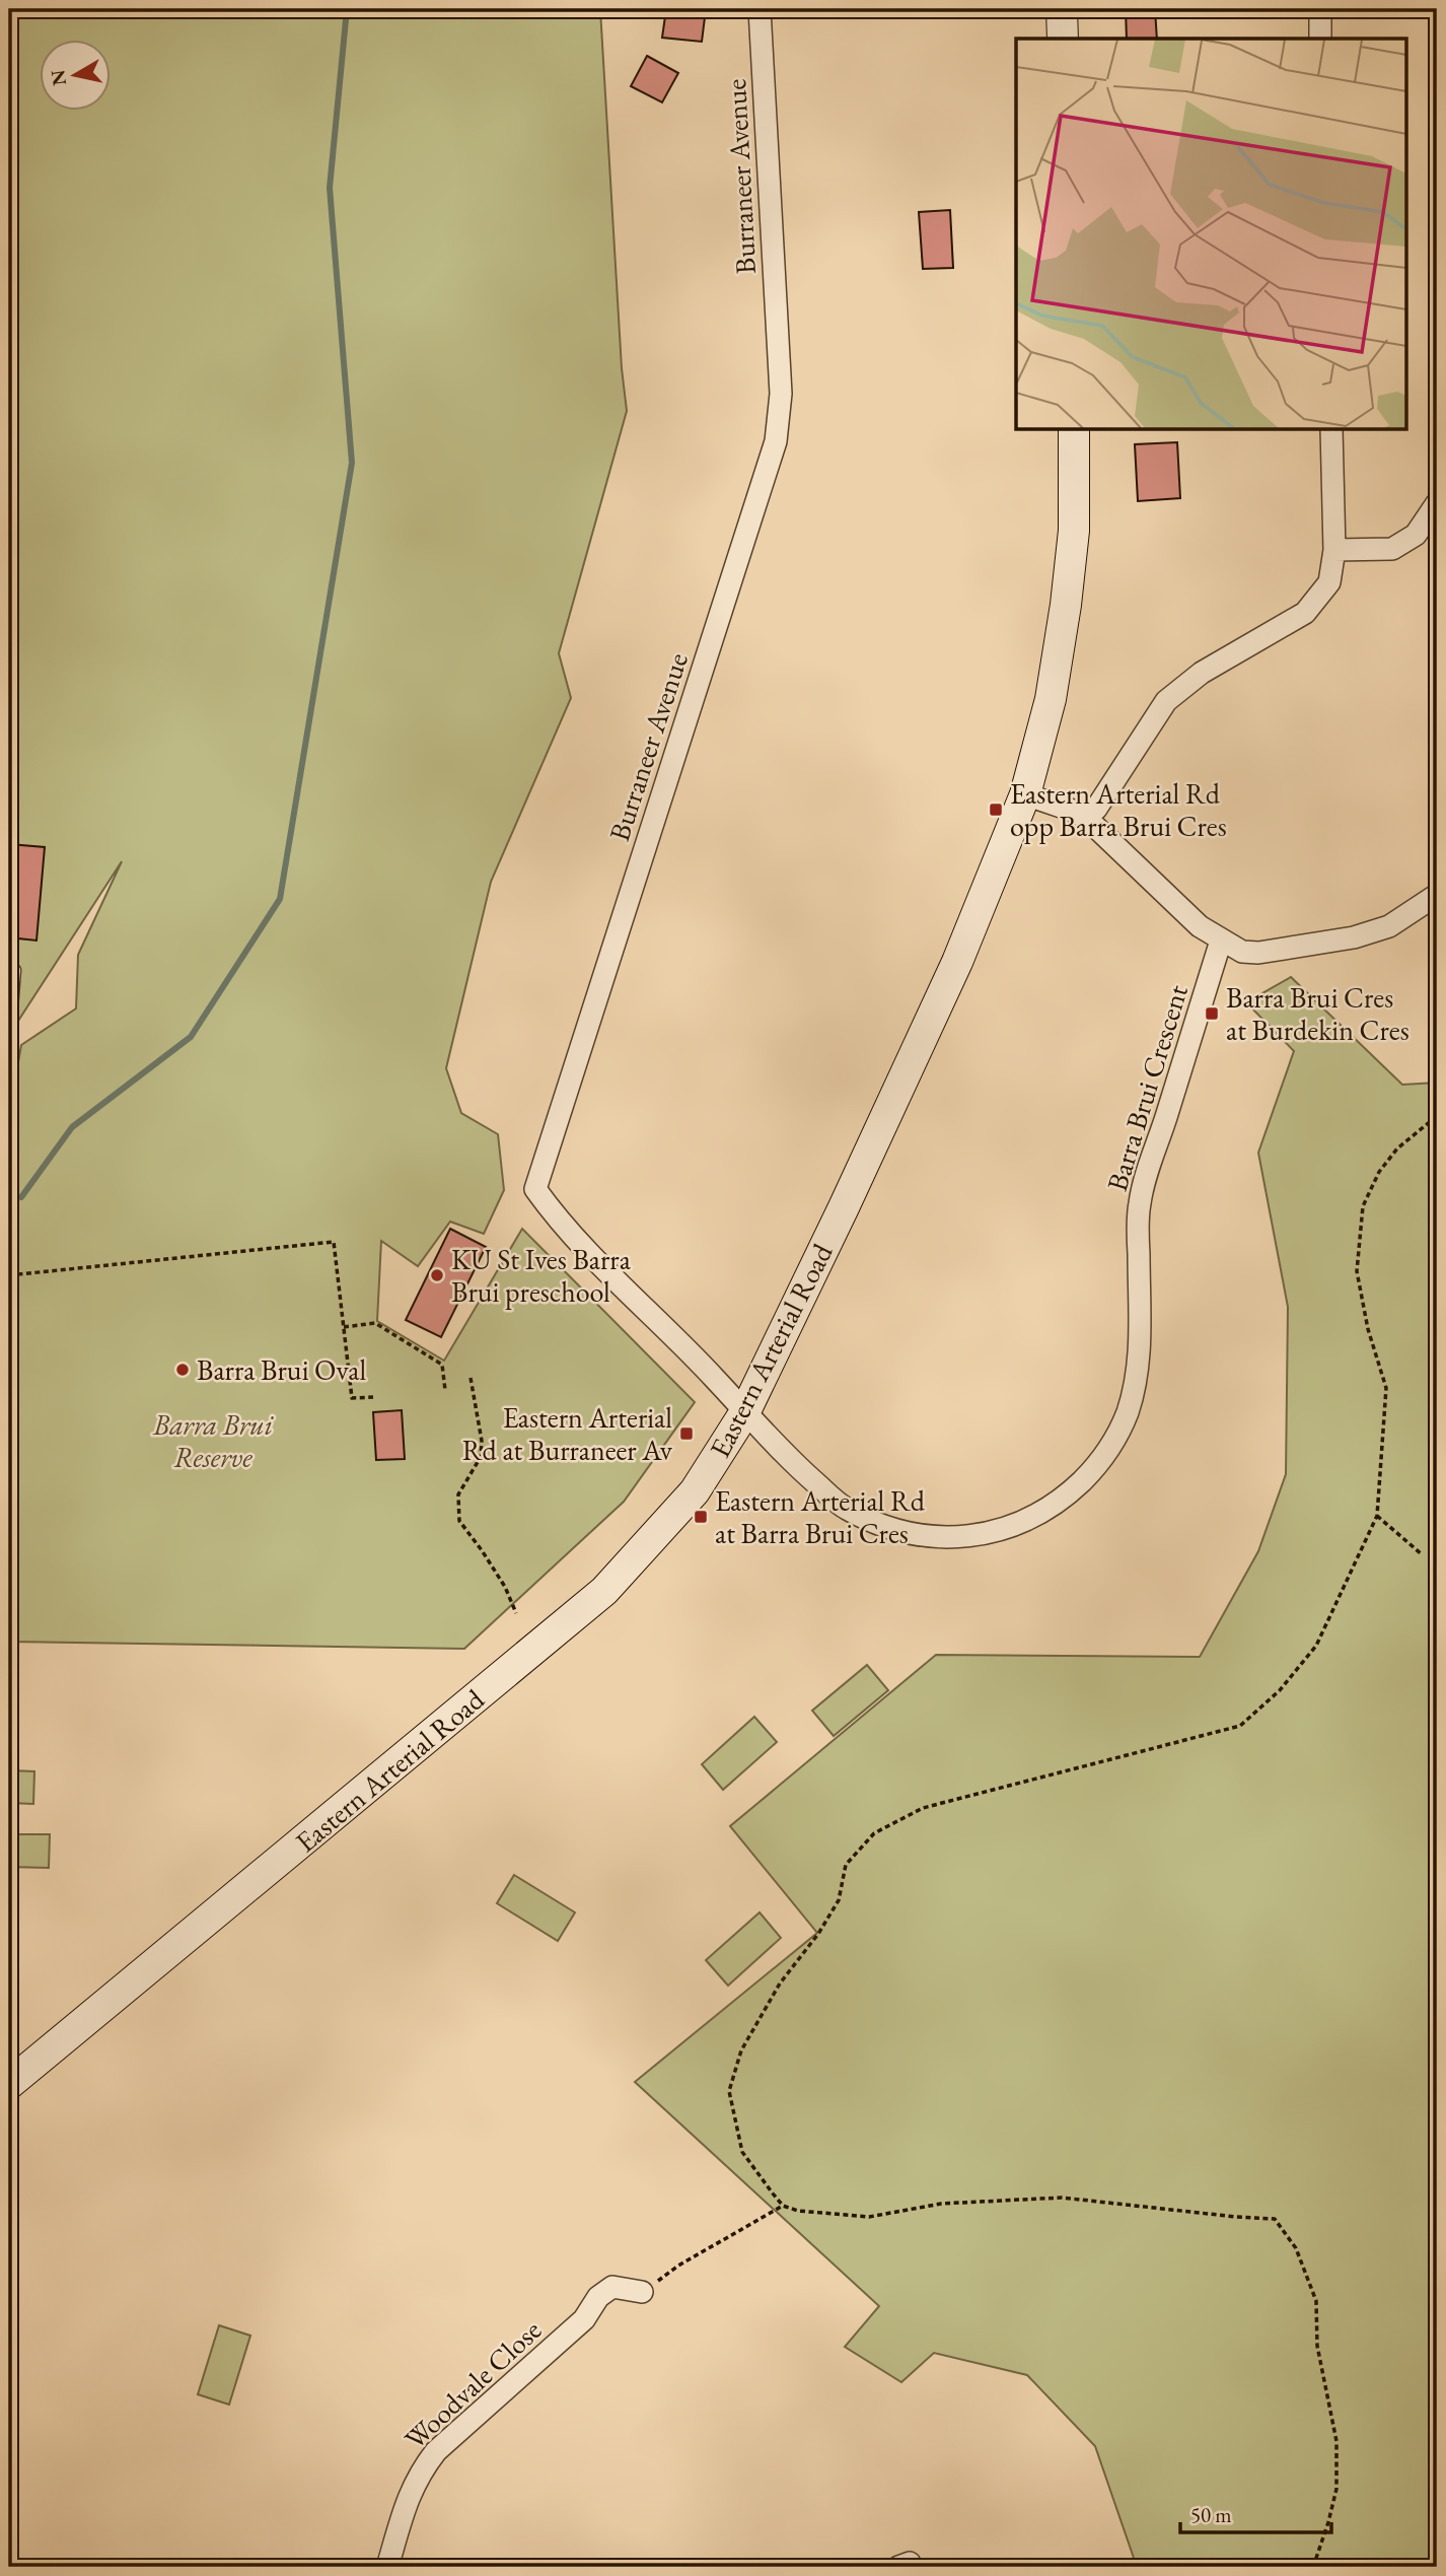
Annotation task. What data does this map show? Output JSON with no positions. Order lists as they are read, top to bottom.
{
  "streets": {
    "main road": ["Eastern Arterial Road"],
    "street": ["Burraneer Avenue", "Barra Brui Crescent", "Woodvale Close"]
  },
  "crossings": [
    ["Burraneer Avenue", "Barra Brui Crescent"],
    ["Burraneer Avenue", "Eastern Arterial Road"],
    ["Barra Brui Crescent", "Eastern Arterial Road"]
  ],
  "parks": ["Barra Brui Reserve"],
  "places": {
    "transit": [
      "Eastern Arterial Rd opp Barra Brui Cres",
      "Barra Brui Cres at Burdekin Cres",
      "Eastern Arterial Rd at Burraneer Av",
      "Eastern Arterial Rd at Barra Brui Cres"
    ],
    "other": ["KU St Ives Barra Brui preschool", "Barra Brui Oval"]
  },
  "scale_bar": "50 m",
  "north": "left"
}
